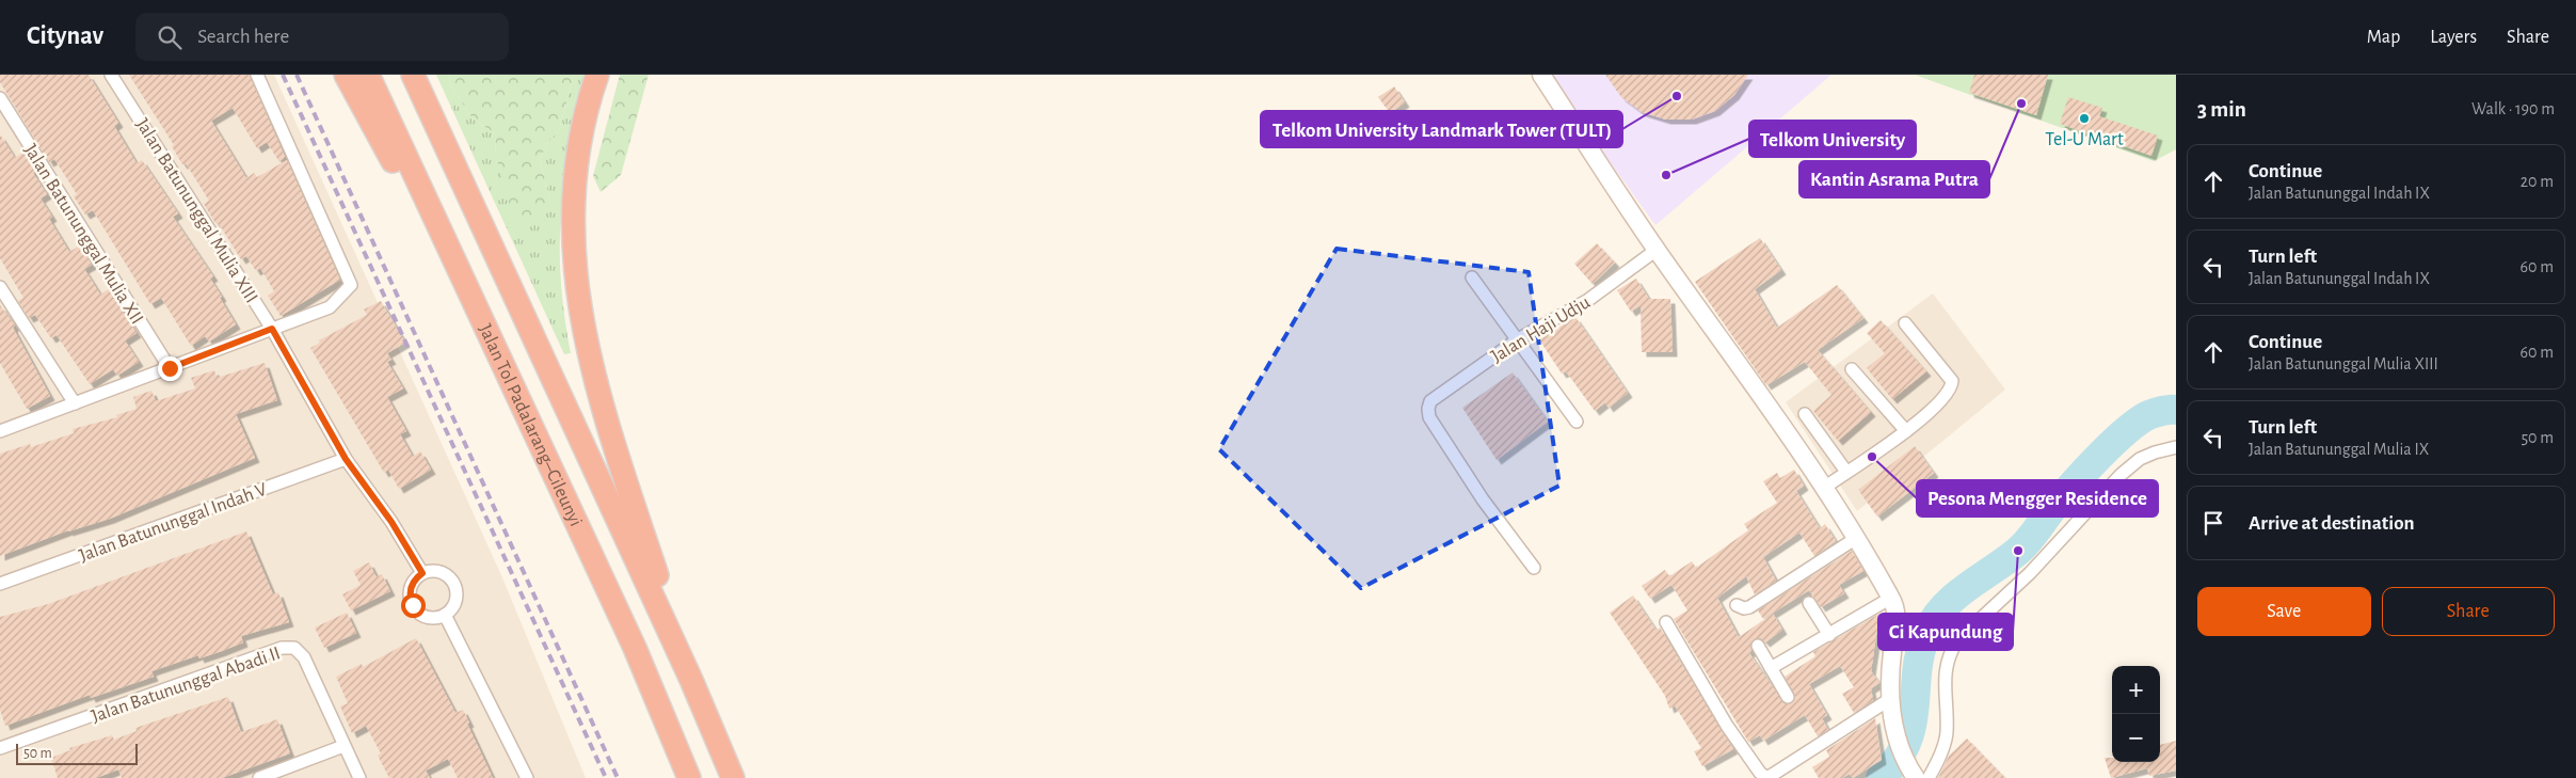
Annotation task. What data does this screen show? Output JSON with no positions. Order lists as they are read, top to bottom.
{
  "streets": {
    "highway": ["Jalan Tol Padalarang–Cileunyi"],
    "street": [
      "Jalan Batununggal Mulia XIII",
      "Jalan Batununggal Mulia XII",
      "Jalan Haji Udju",
      "Jalan Batununggal Indah V",
      "Jalan Batununggal Abadi II"
    ]
  },
  "crossings": [
    ["Jalan Batununggal Mulia XIII", "Jalan Batununggal Indah V"]
  ],
  "places": [
    "Telkom University Landmark Tower (TULT)",
    "Kantin Asrama Putra",
    "Tel-U Mart",
    "Telkom University",
    "Pesona Mengger Residence",
    "Ci Kapundung"
  ],
  "scale_bar": "50 m",
  "page": {
    "header": "Citynav",
    "search": "Search here",
    "nav": ["Map", "Layers", "Share"],
    "heading": ["3 min", "Walk · 190 m"],
    "list": [
      ["Continue", "Jalan Batununggal Indah IX", "20 m"],
      ["Turn left", "Jalan Batununggal Indah IX", "60 m"],
      ["Continue", "Jalan Batununggal Mulia XIII", "60 m"],
      ["Turn left", "Jalan Batununggal Mulia IX", "50 m"],
      "Arrive at destination"
    ],
    "buttons": ["Save", "Share"],
    "map_buttons": ["+", "−"],
    "scale": "50 m"
  }
}
